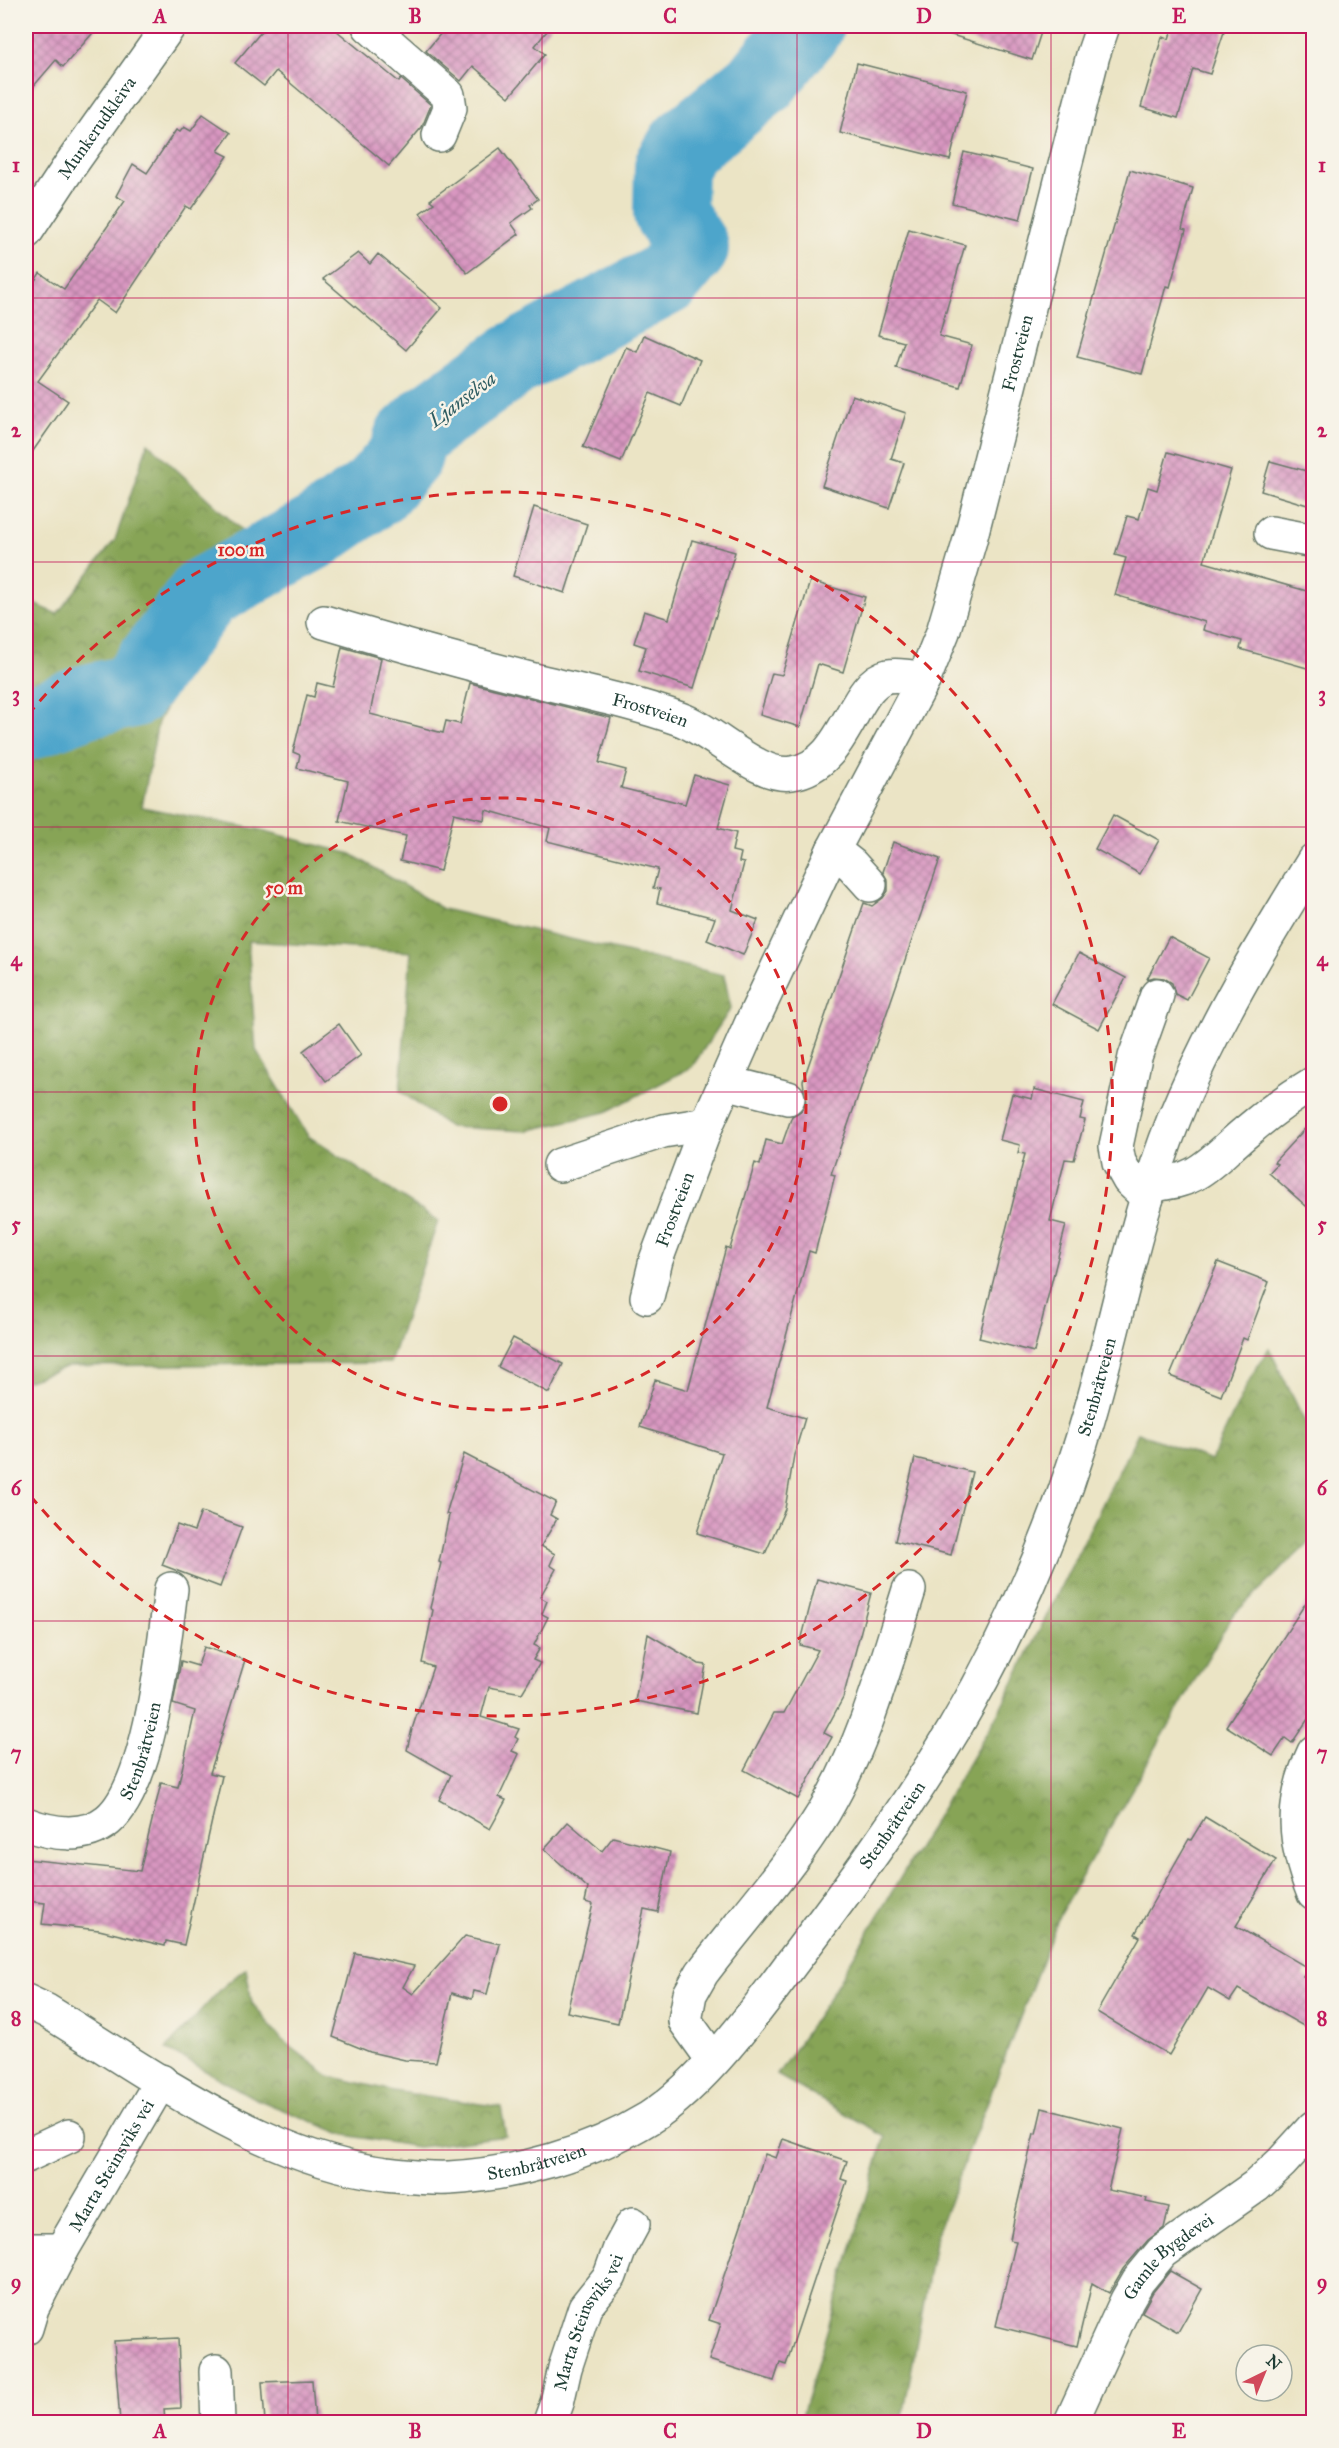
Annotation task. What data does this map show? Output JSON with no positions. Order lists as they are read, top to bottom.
{
  "streets": {
    "street": [
      "Munkerudkleiva",
      "Frostveien",
      "Stenbråtveien",
      "Marta Steinsviks vei",
      "Gamle Bygdevei"
    ]
  },
  "crossings": [
    ["Stenbråtveien", "Marta Steinsviks vei"]
  ],
  "water": ["Ljanselva"],
  "north": "top right",
  "grid": {
    "columns": [
      "A",
      "B",
      "C",
      "D",
      "E"
    ],
    "rows": [
      "1",
      "2",
      "3",
      "4",
      "5",
      "6",
      "7",
      "8",
      "9"
    ]
  },
  "rings": ["100 m", "50 m"]
}
